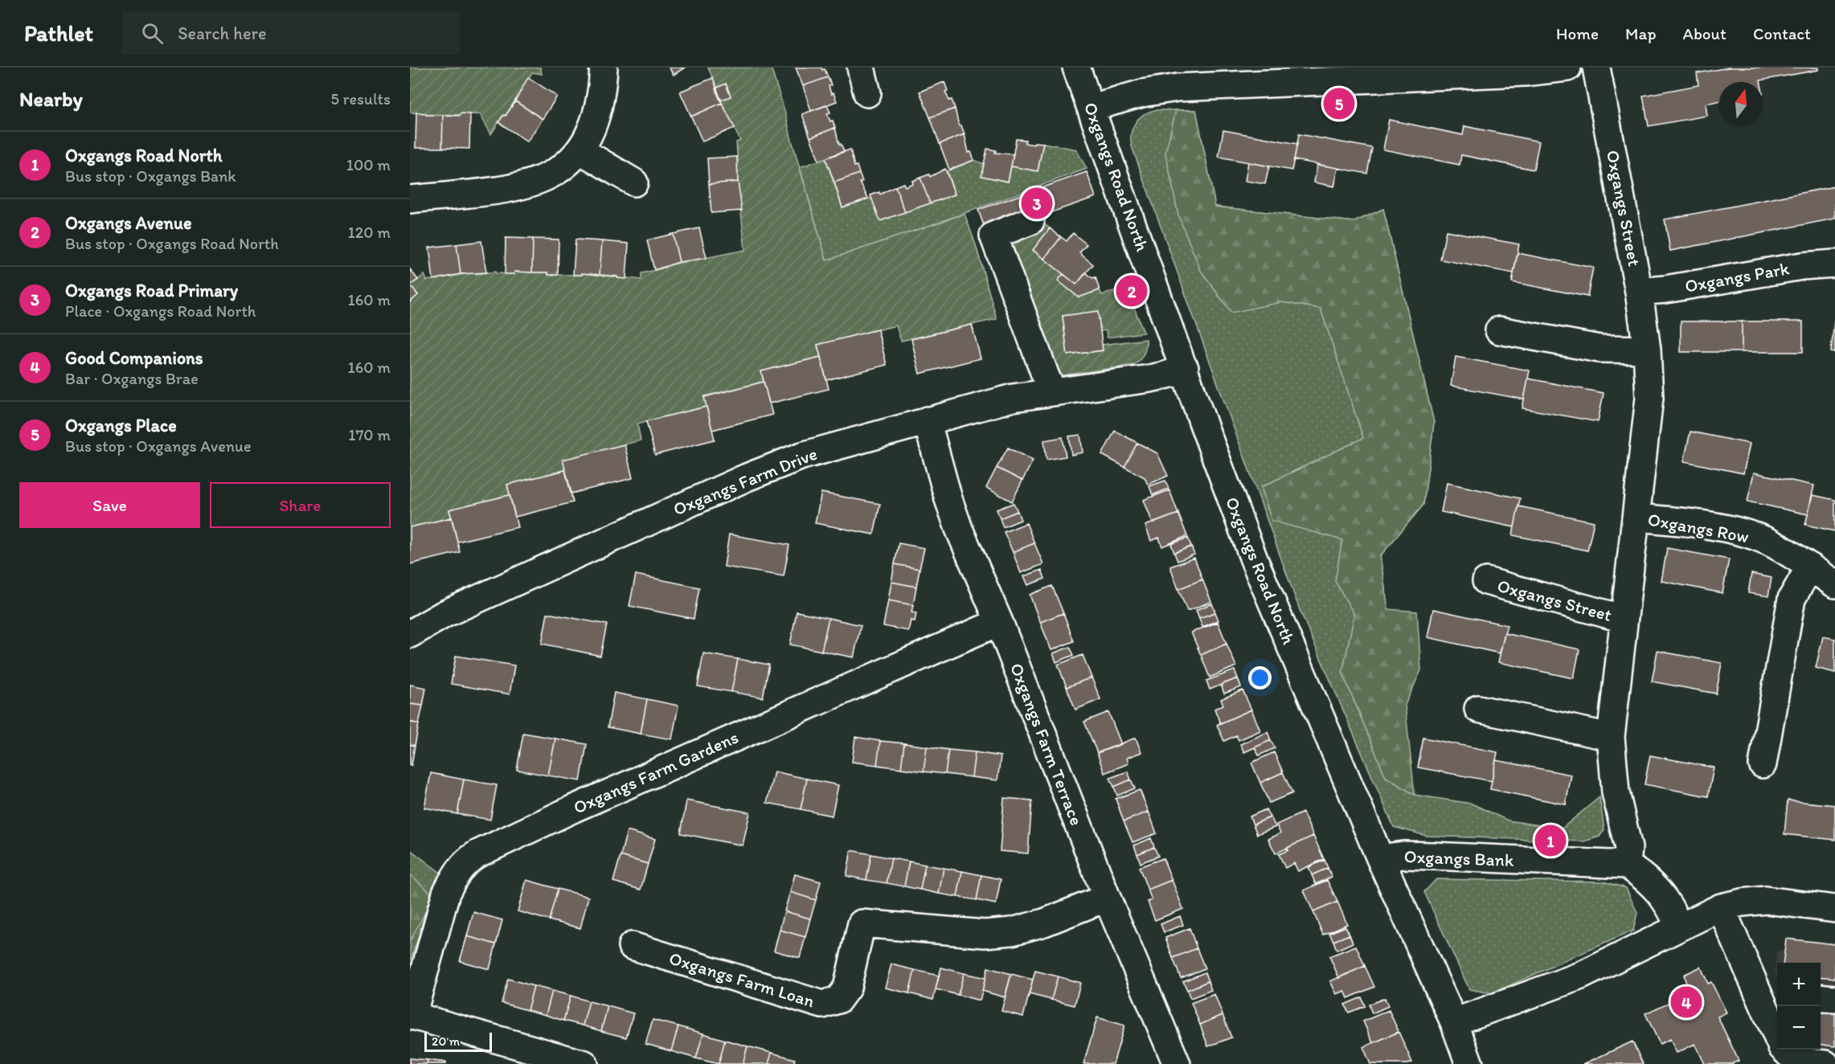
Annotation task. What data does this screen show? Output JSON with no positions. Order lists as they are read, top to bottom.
{
  "streets": {
    "street": [
      "Oxgangs Road North",
      "Oxgangs Street",
      "Oxgangs Park",
      "Oxgangs Farm Drive",
      "Oxgangs Row",
      "Oxgangs Farm Terrace",
      "Oxgangs Farm Gardens",
      "Oxgangs Bank",
      "Oxgangs Farm Loan"
    ]
  },
  "crossings": [
    ["Oxgangs Road North", "Oxgangs Farm Drive"],
    ["Oxgangs Road North", "Oxgangs Bank"],
    ["Oxgangs Street", "Oxgangs Park"],
    ["Oxgangs Street", "Oxgangs Row"],
    ["Oxgangs Street", "Oxgangs Bank"],
    ["Oxgangs Farm Drive", "Oxgangs Farm Terrace"],
    ["Oxgangs Farm Terrace", "Oxgangs Farm Gardens"],
    ["Oxgangs Farm Terrace", "Oxgangs Farm Loan"]
  ],
  "scale_bar": "20 m",
  "north": "top",
  "page": {
    "header": "Pathlet",
    "search": "Search here",
    "nav": [
      "Home",
      "Map",
      "About",
      "Contact"
    ],
    "heading": ["Nearby", "5 results"],
    "pins": [
      "5",
      "3",
      "2",
      "1",
      "4"
    ],
    "list": [
      {
        "mark": "1",
        "name": "Oxgangs Road North",
        "note": "Bus stop · Oxgangs Bank",
        "value": "100 m"
      },
      {
        "mark": "2",
        "name": "Oxgangs Avenue",
        "note": "Bus stop · Oxgangs Road North",
        "value": "120 m"
      },
      {
        "mark": "3",
        "name": "Oxgangs Road Primary",
        "note": "Place · Oxgangs Road North",
        "value": "160 m"
      },
      {
        "mark": "4",
        "name": "Good Companions",
        "note": "Bar · Oxgangs Brae",
        "value": "160 m"
      },
      {
        "mark": "5",
        "name": "Oxgangs Place",
        "note": "Bus stop · Oxgangs Avenue",
        "value": "170 m"
      }
    ],
    "buttons": ["Save", "Share"],
    "map_buttons": ["+", "−"],
    "scale": "20 m"
  }
}
